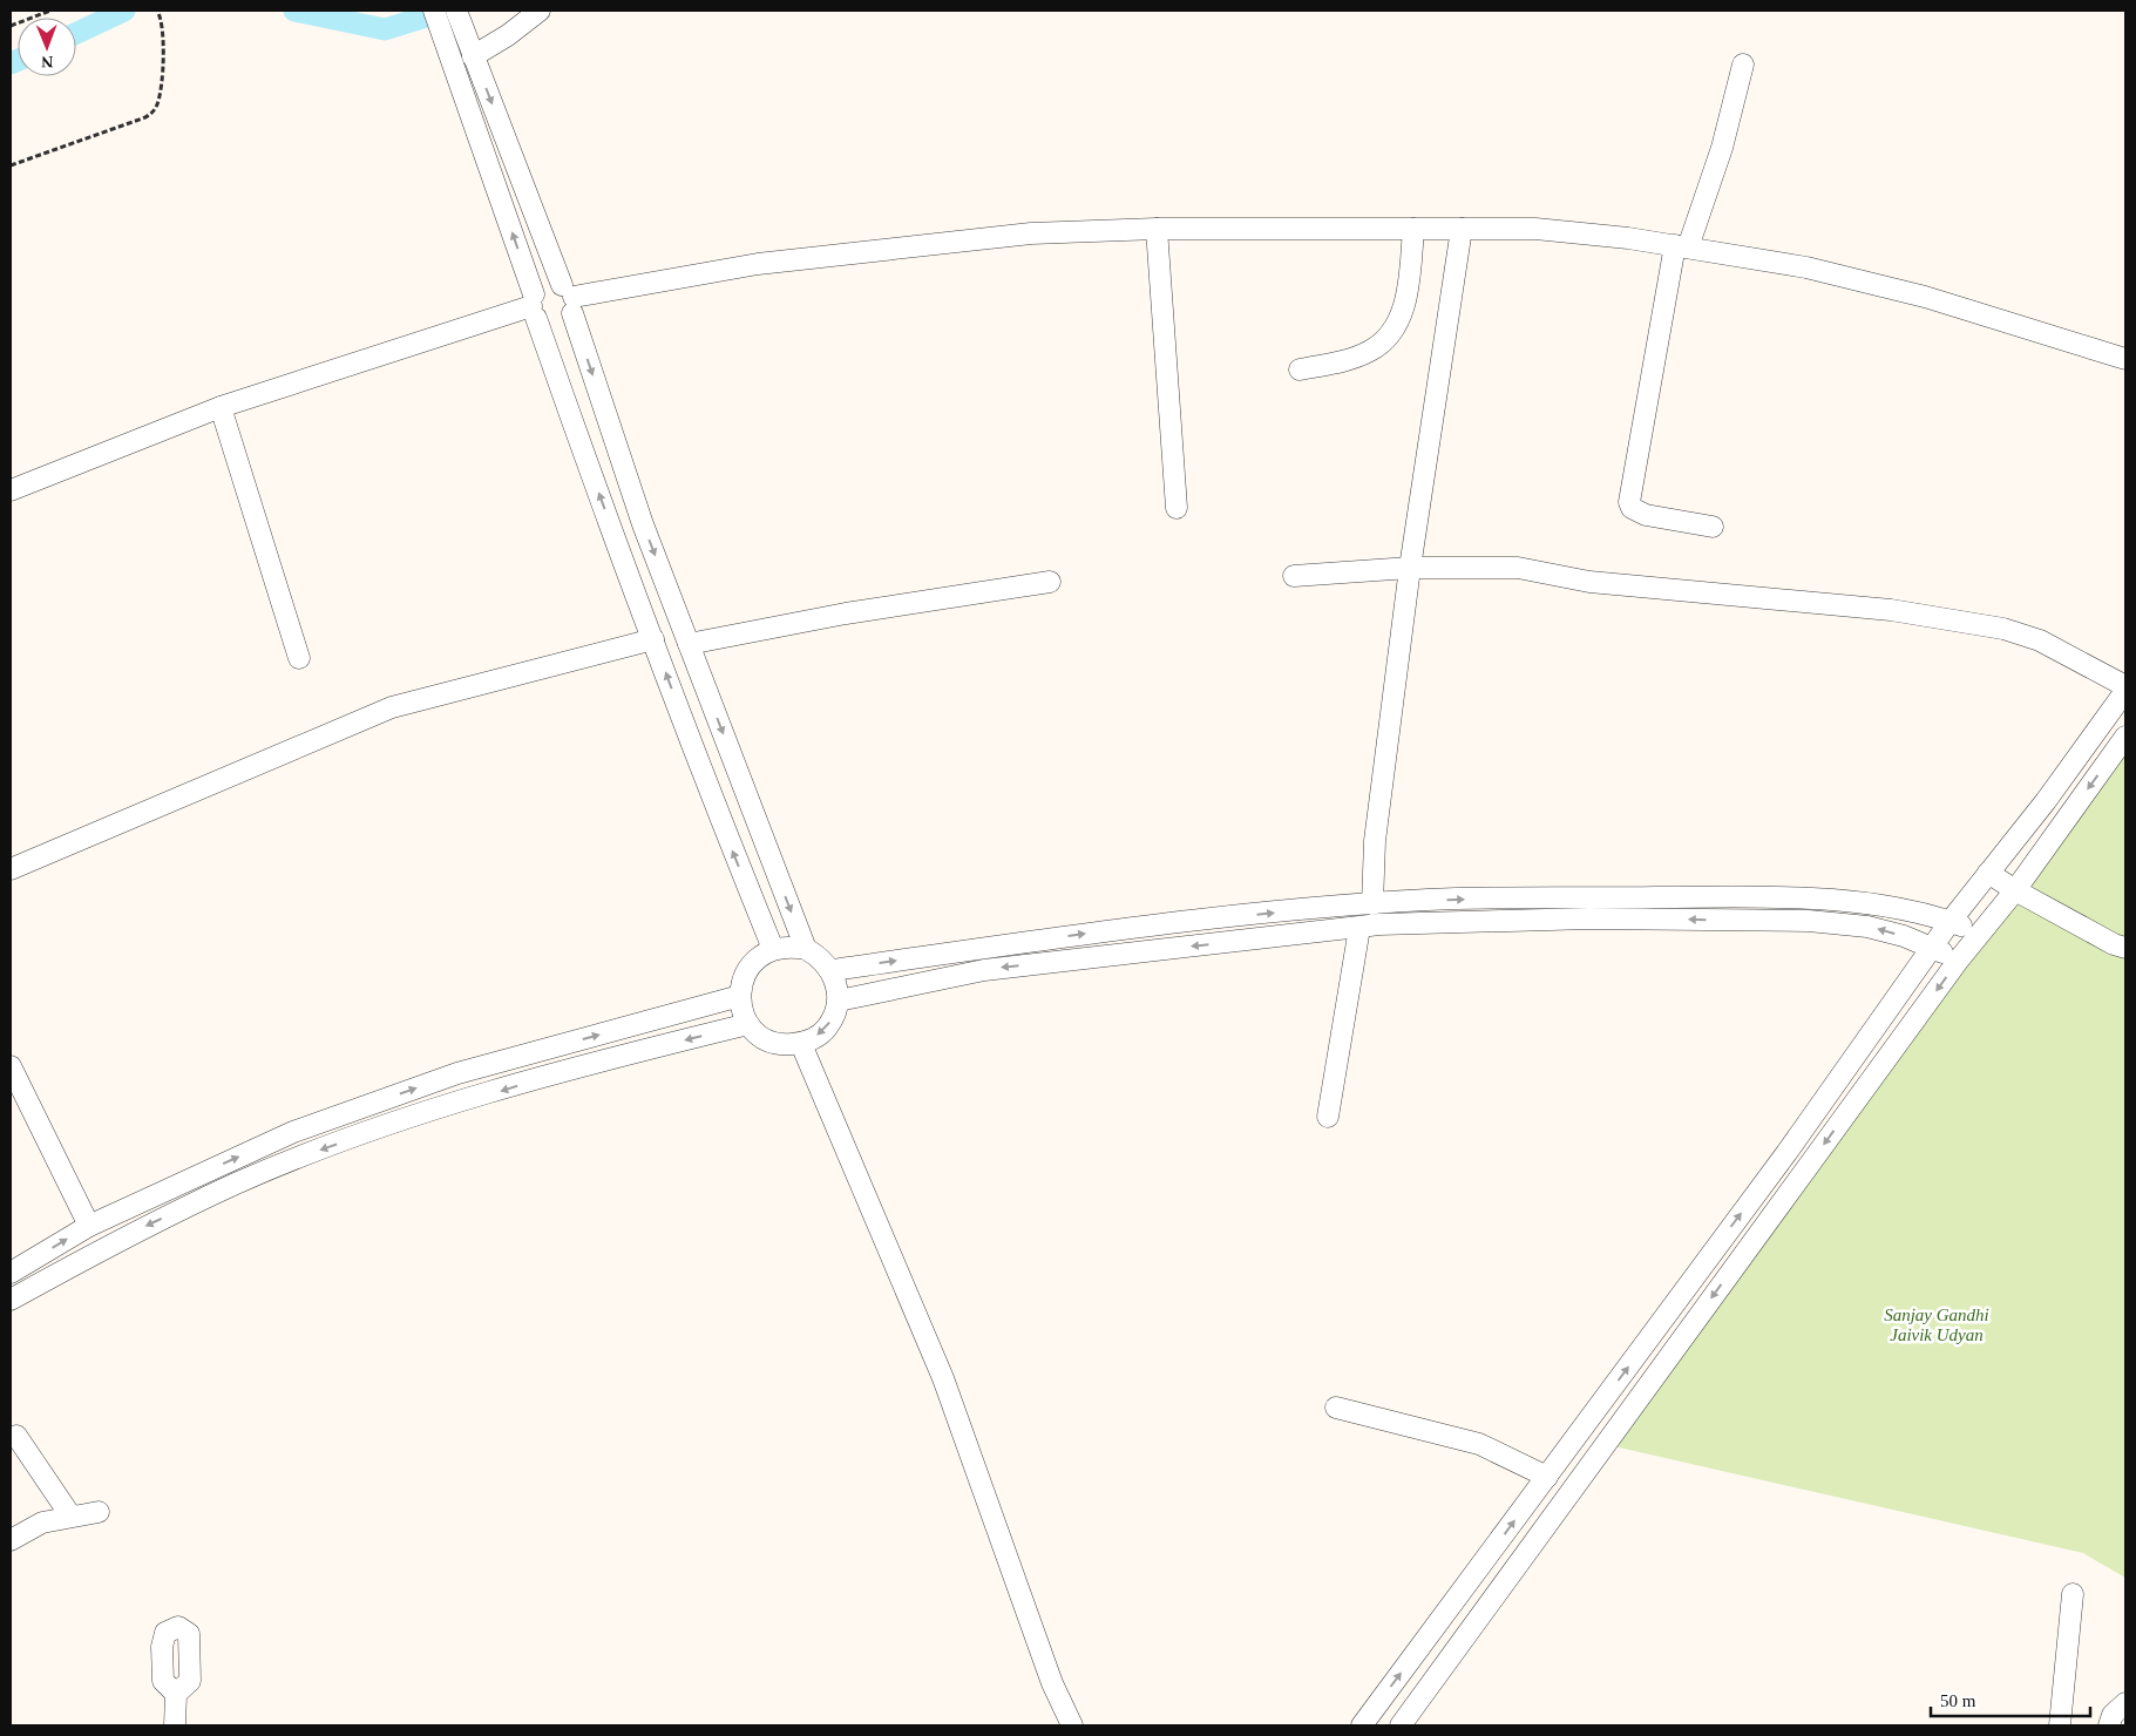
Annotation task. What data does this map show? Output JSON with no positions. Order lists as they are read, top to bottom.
{
  "parks": ["Sanjay Gandhi Jaivik Udyan"],
  "scale_bar": "50 m",
  "north": "bottom"
}
